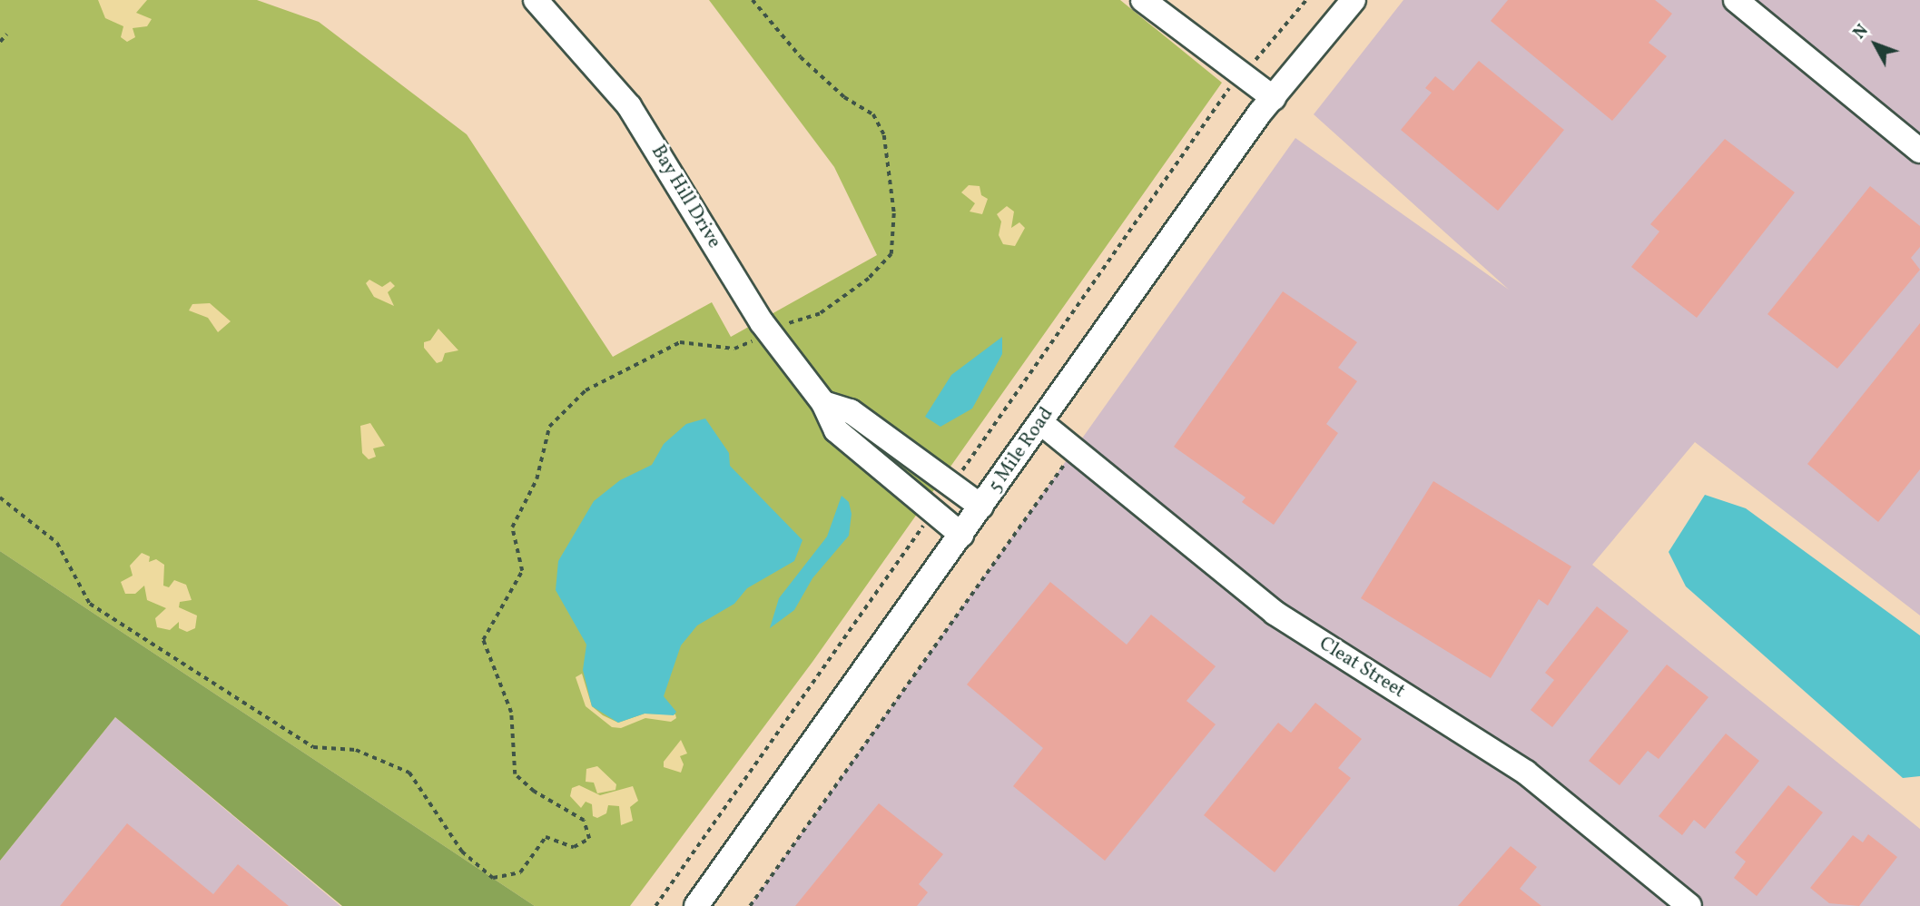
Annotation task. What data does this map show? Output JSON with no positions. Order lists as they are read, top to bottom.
{
  "streets": {
    "street": ["Bay Hill Drive", "5 Mile Road", "Cleat Street"]
  },
  "crossings": [
    ["Bay Hill Drive", "5 Mile Road"],
    ["5 Mile Road", "Cleat Street"]
  ],
  "north": "top left"
}
